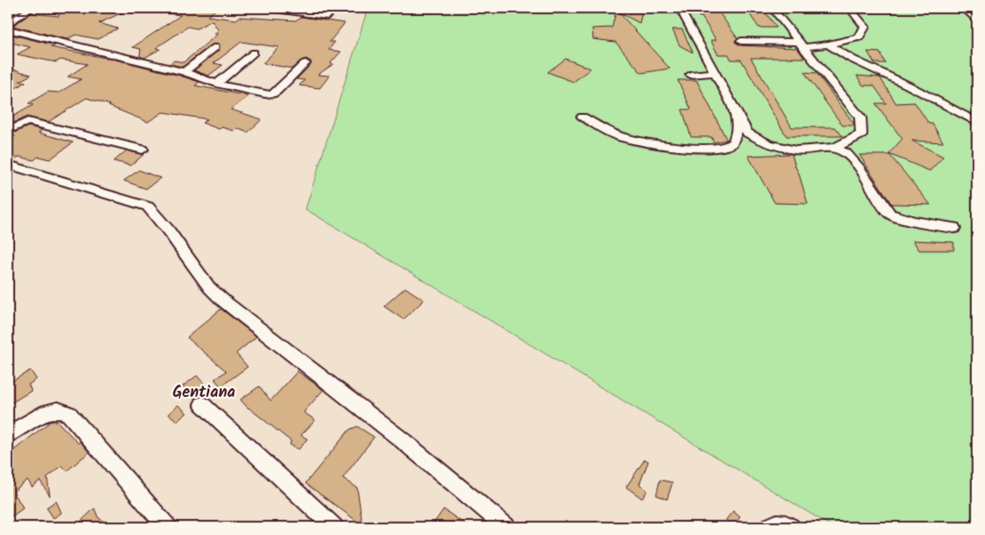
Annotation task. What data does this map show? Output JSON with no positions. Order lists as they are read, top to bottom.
{
  "districts": ["Gentiana"]
}
